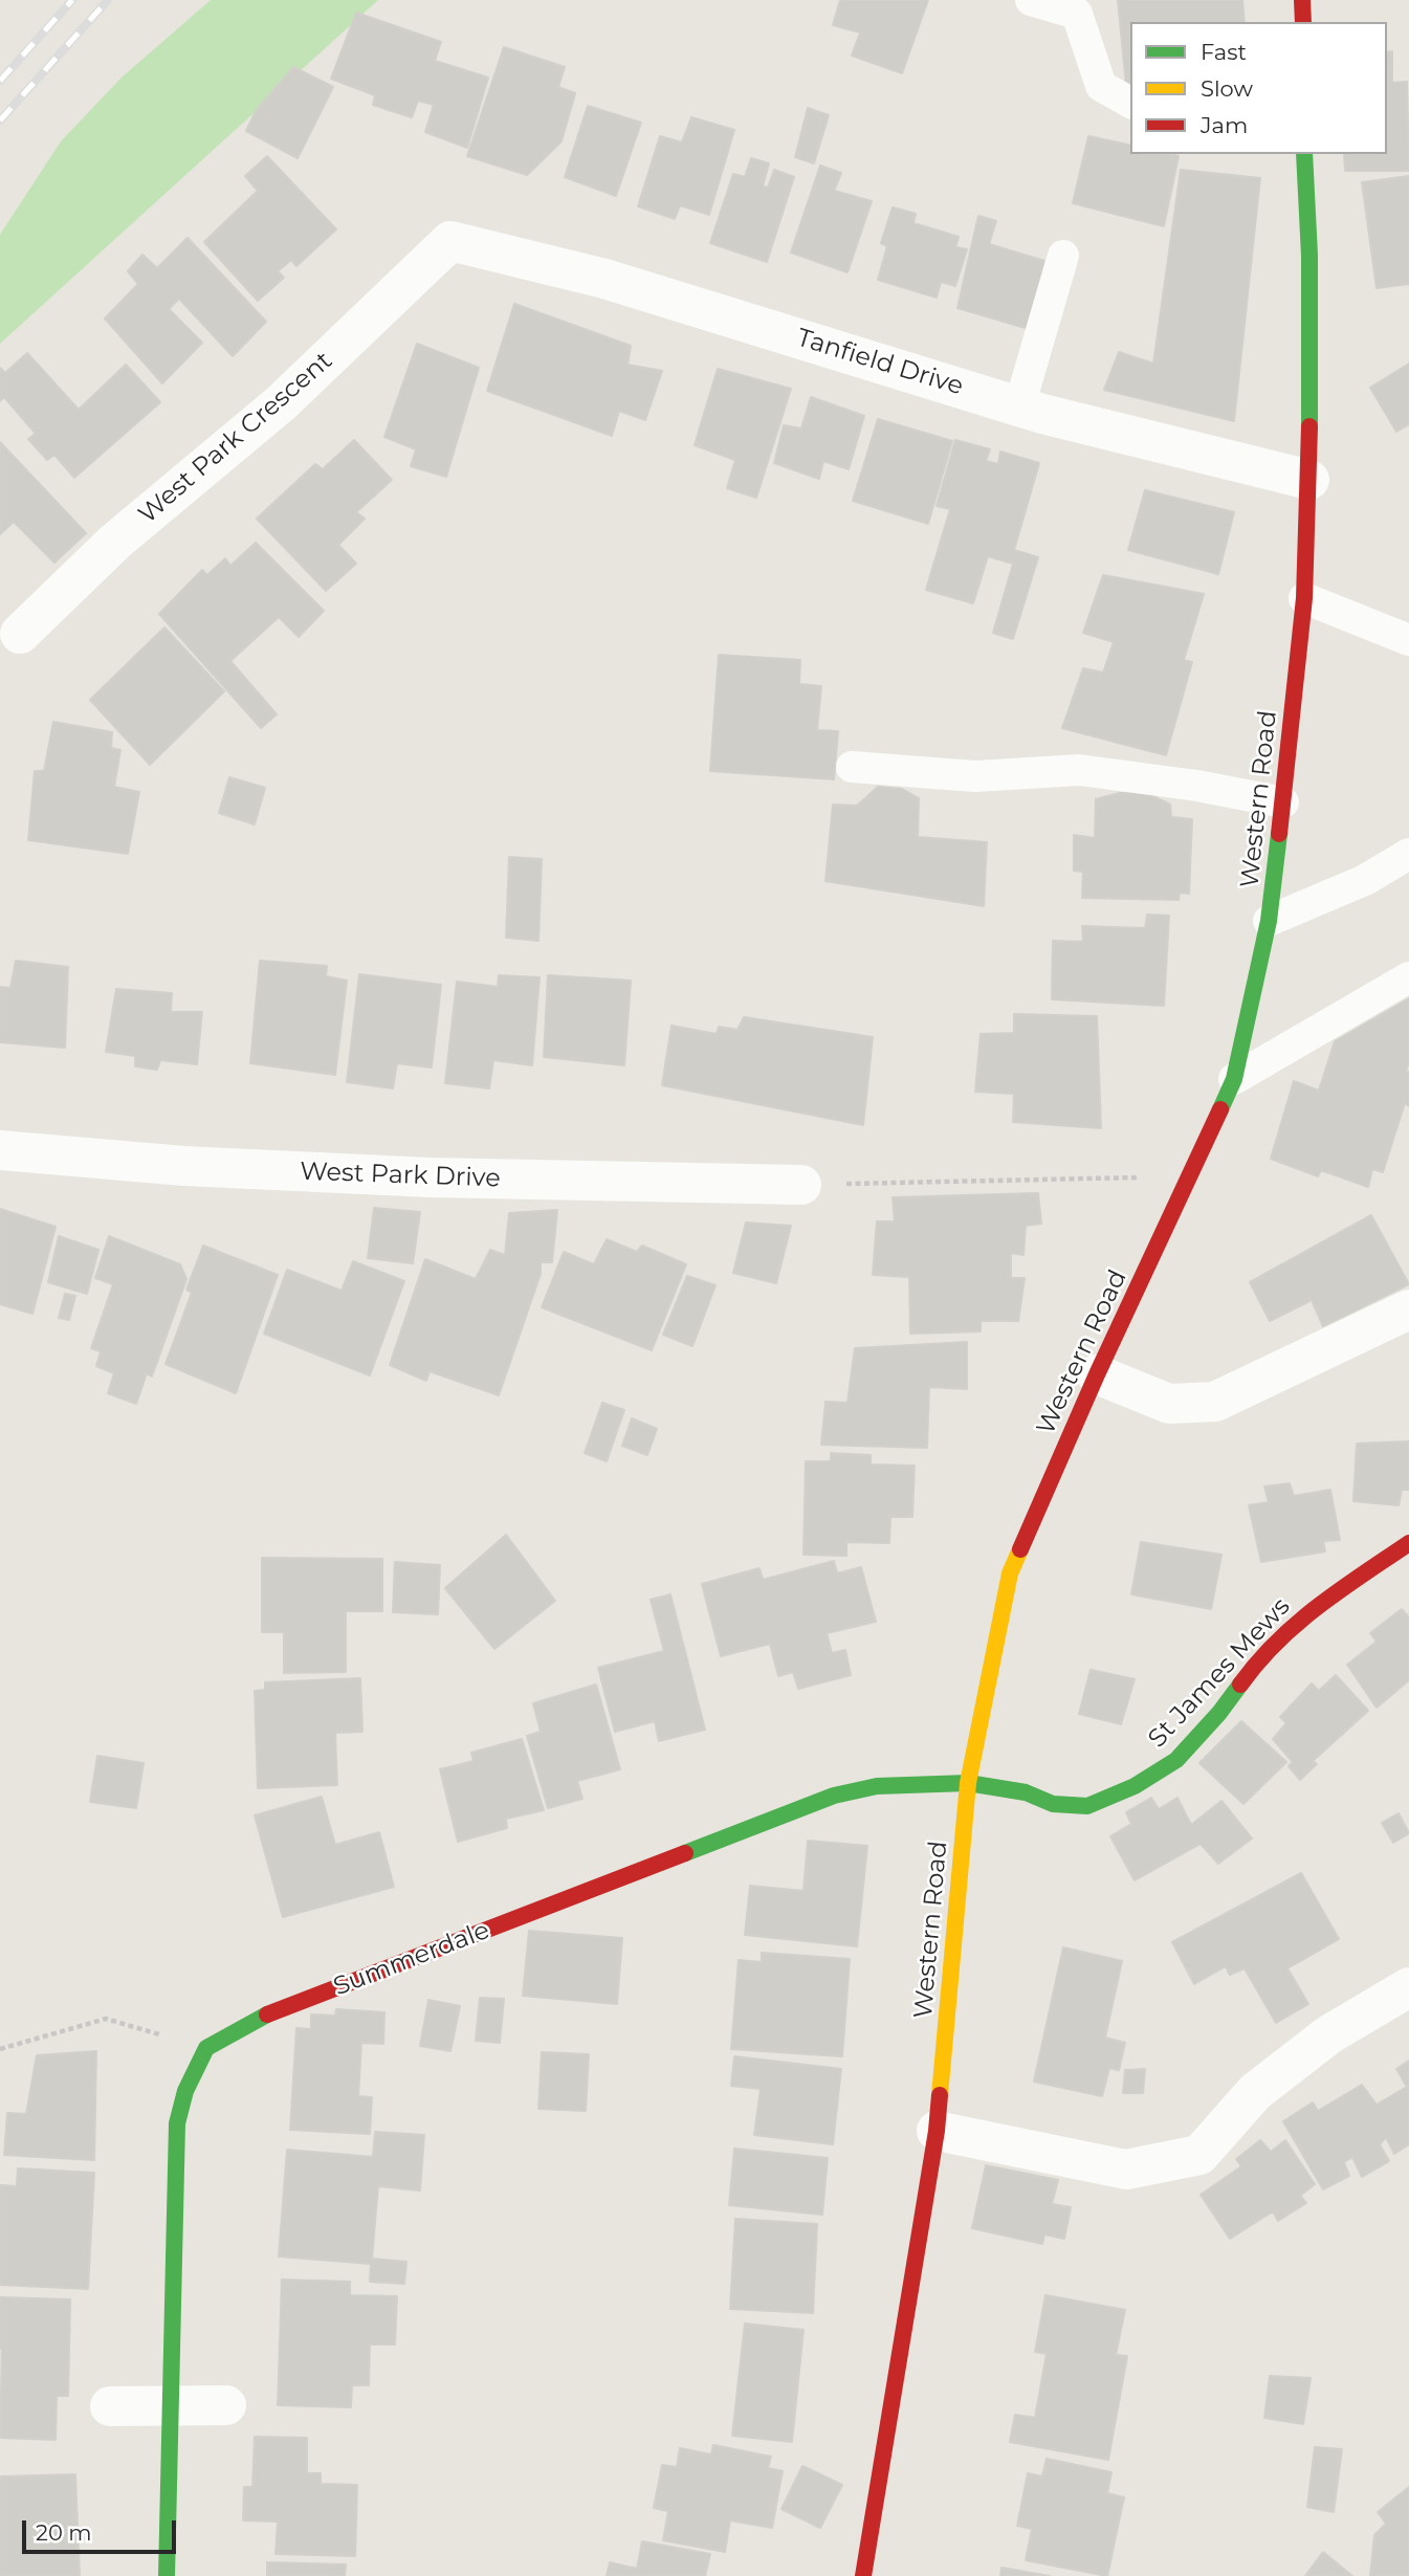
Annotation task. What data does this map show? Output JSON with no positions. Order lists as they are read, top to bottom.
{
  "streets": {
    "street": [
      "Tanfield Drive",
      "West Park Crescent",
      "Western Road",
      "West Park Drive",
      "St James Mews",
      "Summerdale"
    ]
  },
  "crossings": [
    ["Tanfield Drive", "West Park Crescent"],
    ["Tanfield Drive", "Western Road"],
    ["Western Road", "St James Mews"],
    ["Western Road", "Summerdale"],
    ["St James Mews", "Summerdale"]
  ],
  "legend": ["Fast", "Slow", "Jam"],
  "scale_bar": "20 m"
}
